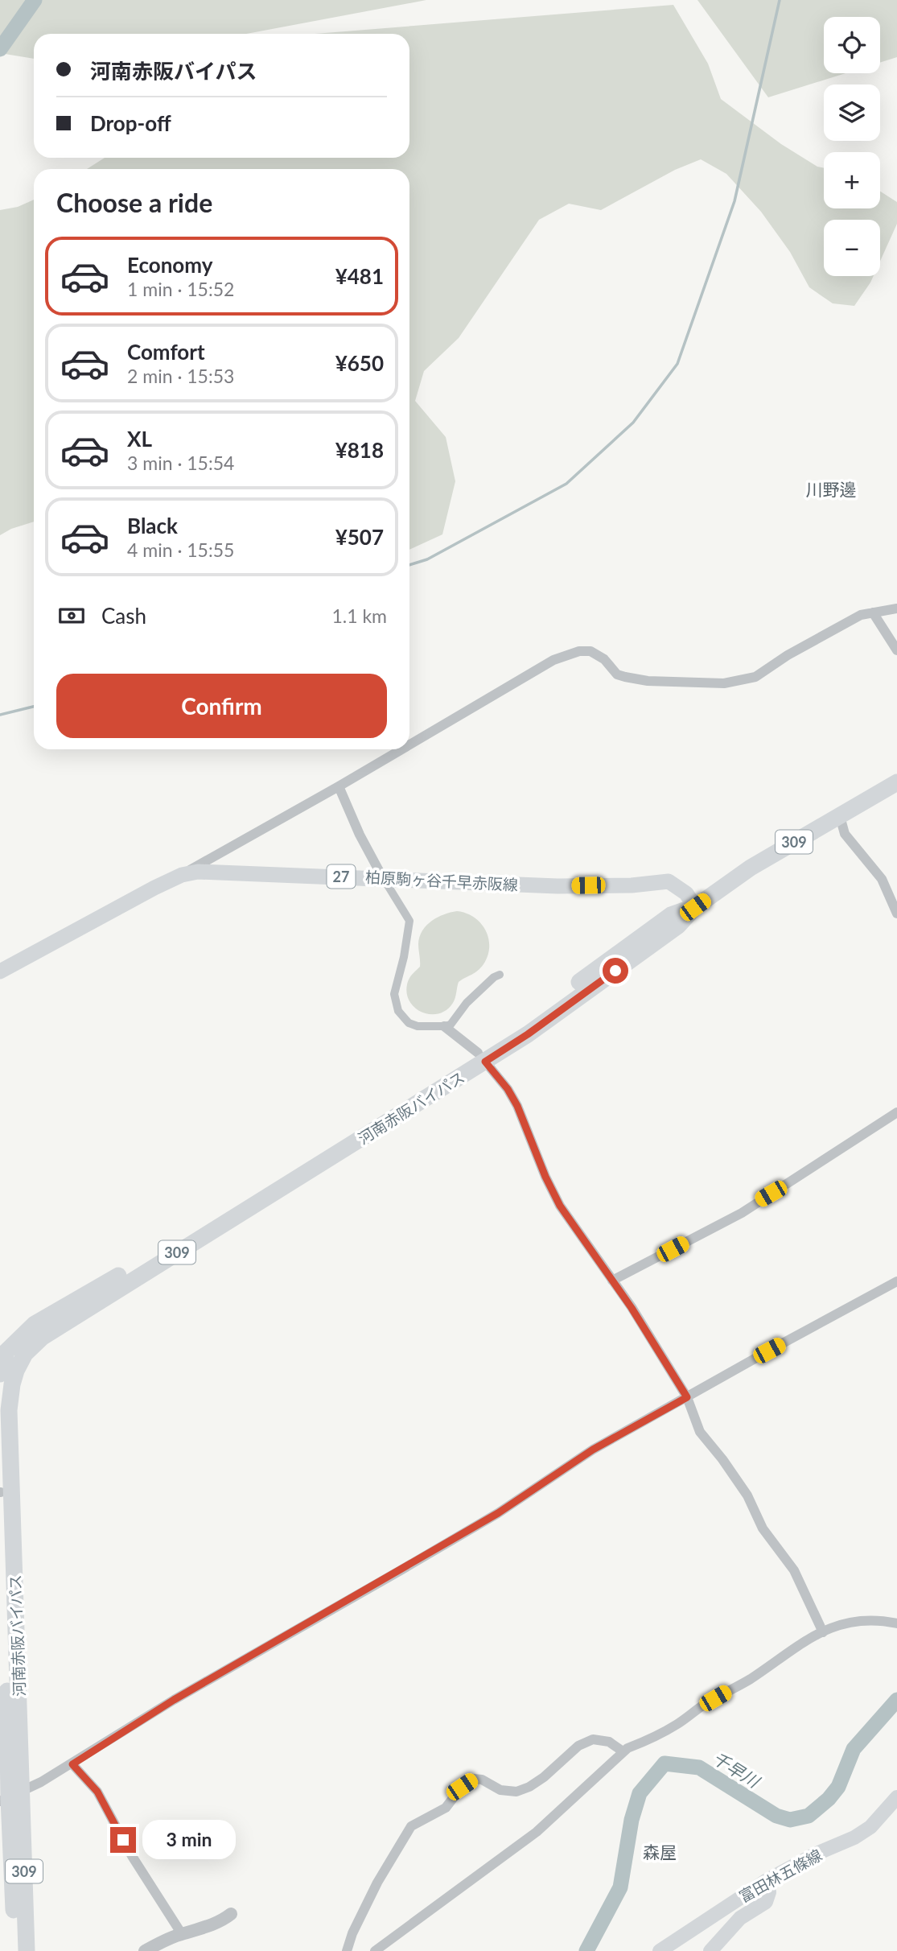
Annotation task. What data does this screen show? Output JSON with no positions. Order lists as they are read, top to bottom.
{
  "streets": {
    "highway": ["309", "河南赤阪バイパス"],
    "main road": ["27", "柏原駒ヶ谷千早赤阪線", "富田林五條線"]
  },
  "crossings": [
    ["309", "柏原駒ヶ谷千早赤阪線"],
    ["309", "河南赤阪バイパス"],
    ["柏原駒ヶ谷千早赤阪線", "河南赤阪バイパス"]
  ],
  "districts": ["川野邊", "森屋"],
  "water": ["千早川"],
  "page": {
    "map_buttons": ["+", "−"],
    "banner": ["河南赤阪バイパス", "Drop-off"],
    "heading": "Choose a ride",
    "list": [
      {
        "name": "Economy",
        "note": "1 min · 15:52",
        "value": "¥481"
      },
      {
        "name": "Comfort",
        "note": "2 min · 15:53",
        "value": "¥650"
      },
      {
        "name": "XL",
        "note": "3 min · 15:54",
        "value": "¥818"
      },
      {
        "name": "Black",
        "note": "4 min · 15:55",
        "value": "¥507"
      }
    ],
    "pay": ["Cash", "1.1 km"],
    "buttons": "Confirm",
    "bubble": "3 min"
  }
}
